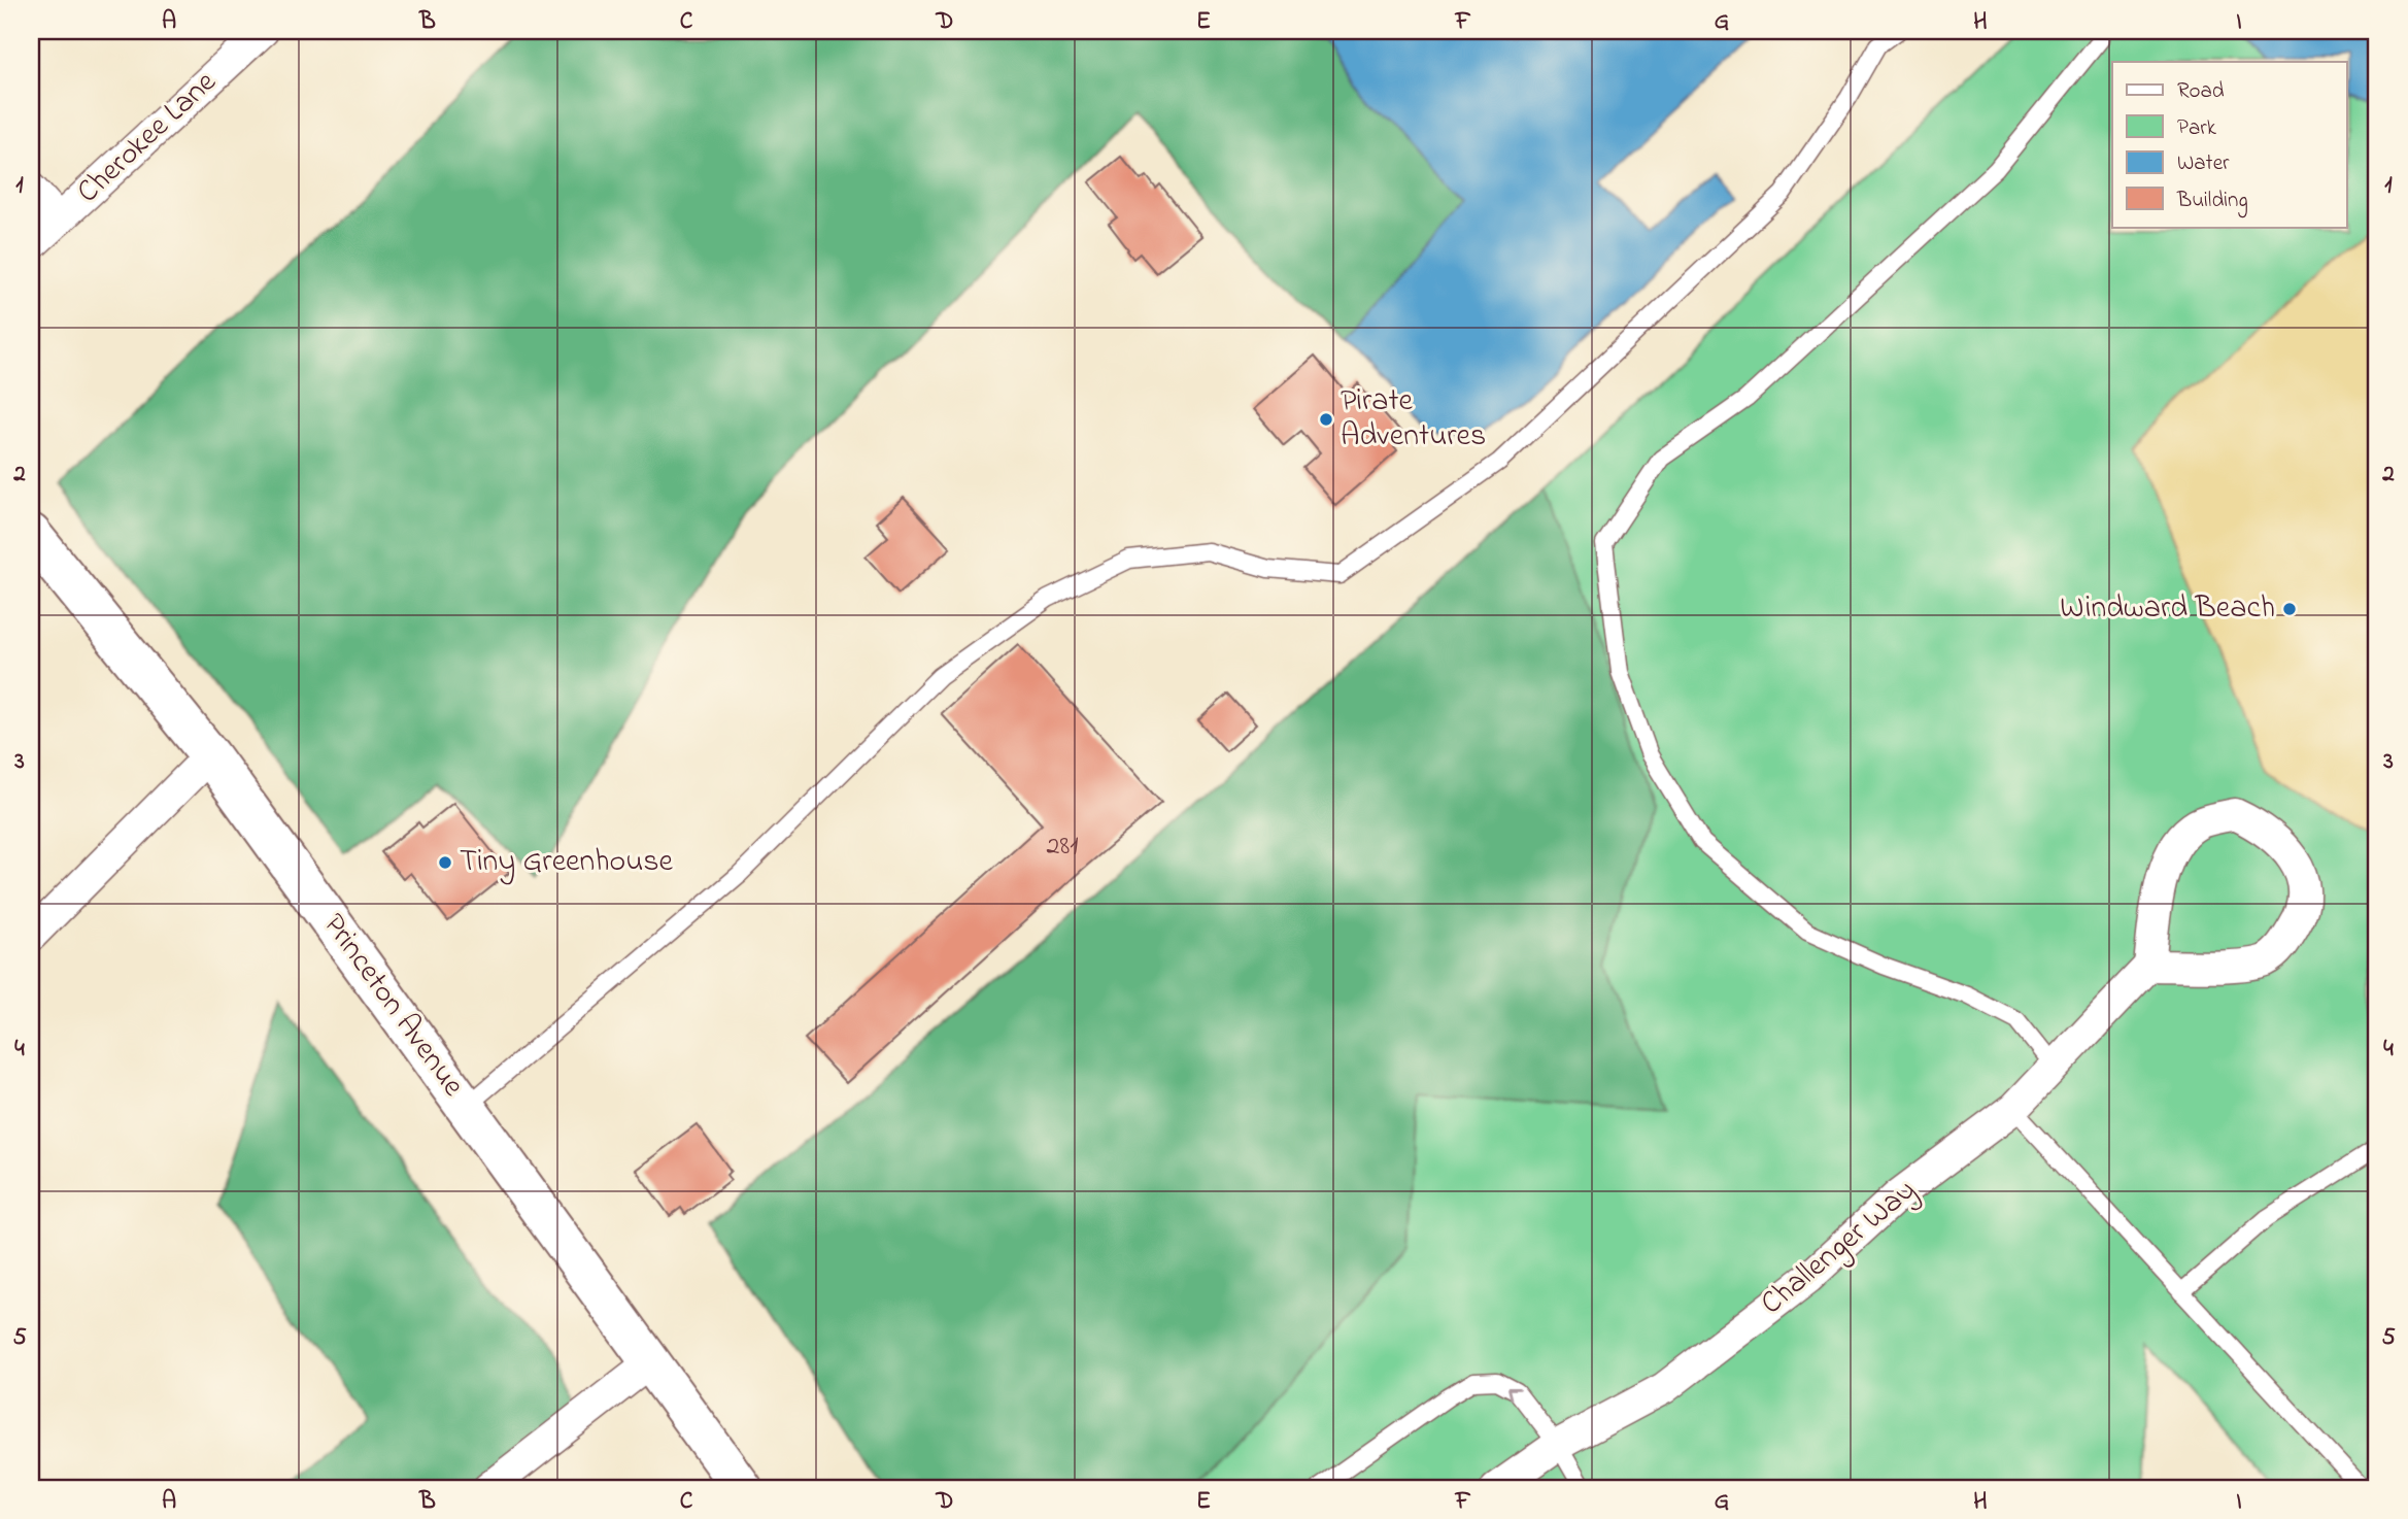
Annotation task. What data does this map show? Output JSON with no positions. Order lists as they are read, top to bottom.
{
  "streets": {
    "main road": ["Princeton Avenue"],
    "street": ["Cherokee Lane", "Challenger Way"]
  },
  "places": ["Pirate Adventures", "Windward Beach", "Tiny Greenhouse"],
  "house_numbers": ["281"],
  "legend": [
    "Road",
    "Park",
    "Water",
    "Building"
  ],
  "grid": {
    "columns": [
      "A",
      "B",
      "C",
      "D",
      "E",
      "F",
      "G",
      "H",
      "I"
    ],
    "rows": [
      "1",
      "2",
      "3",
      "4",
      "5"
    ]
  }
}
